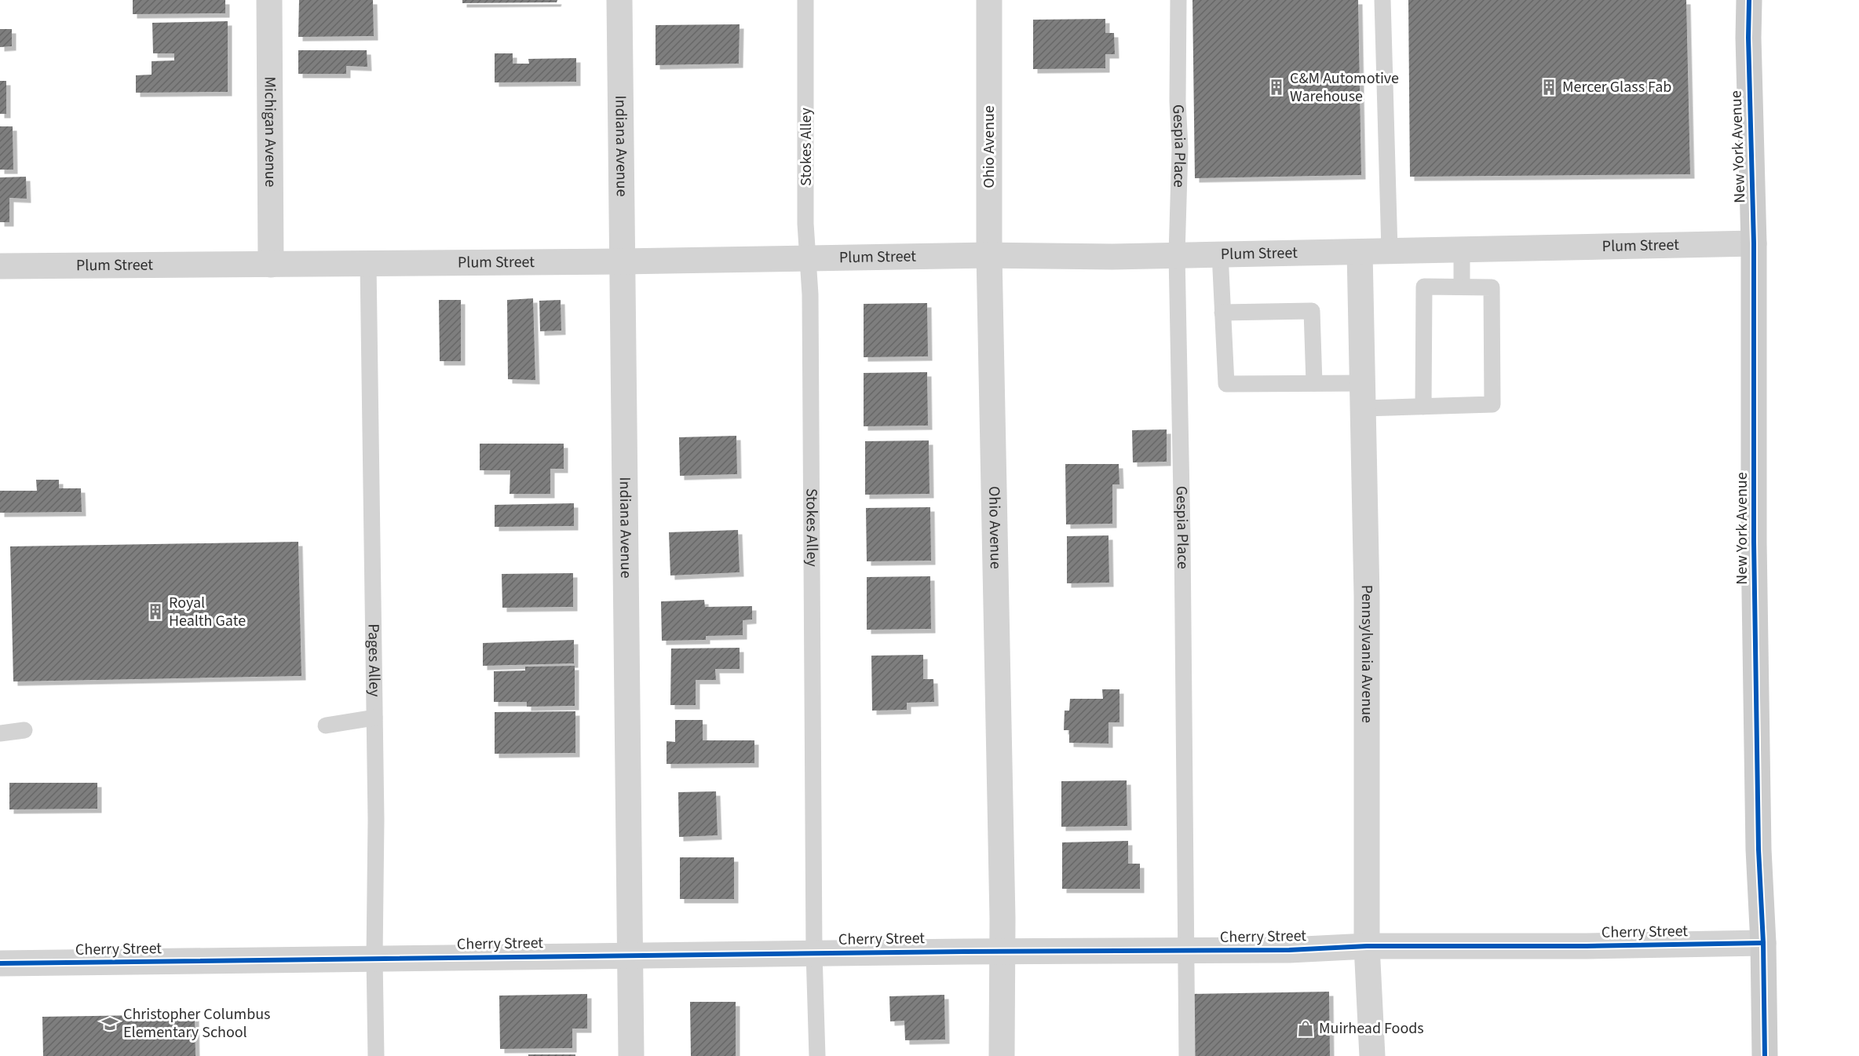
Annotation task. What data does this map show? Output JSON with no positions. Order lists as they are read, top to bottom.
{
  "streets": {
    "street": [
      "Michigan Avenue",
      "Indiana Avenue",
      "Ohio Avenue",
      "New York Avenue",
      "Plum Street",
      "Pennsylvania Avenue",
      "Cherry Street"
    ],
    "lane": ["Stokes Alley", "Gespia Place", "Pages Alley"]
  },
  "crossings": [
    ["Michigan Avenue", "Plum Street"],
    ["Indiana Avenue", "Plum Street"],
    ["Indiana Avenue", "Cherry Street"],
    ["Stokes Alley", "Plum Street"],
    ["Stokes Alley", "Cherry Street"],
    ["Ohio Avenue", "Plum Street"],
    ["Ohio Avenue", "Cherry Street"],
    ["Gespia Place", "Plum Street"],
    ["Gespia Place", "Cherry Street"],
    ["New York Avenue", "Plum Street"],
    ["New York Avenue", "Cherry Street"],
    ["Plum Street", "Pennsylvania Avenue"],
    ["Plum Street", "Pages Alley"],
    ["Pennsylvania Avenue", "Cherry Street"],
    ["Pages Alley", "Cherry Street"]
  ],
  "places": {
    "building": ["C&M Automotive Warehouse", "Mercer Glass Fab", "Royal Health Gate"],
    "school or university": ["Christopher Columbus Elementary School"],
    "shop": ["Muirhead Foods"]
  }
}
